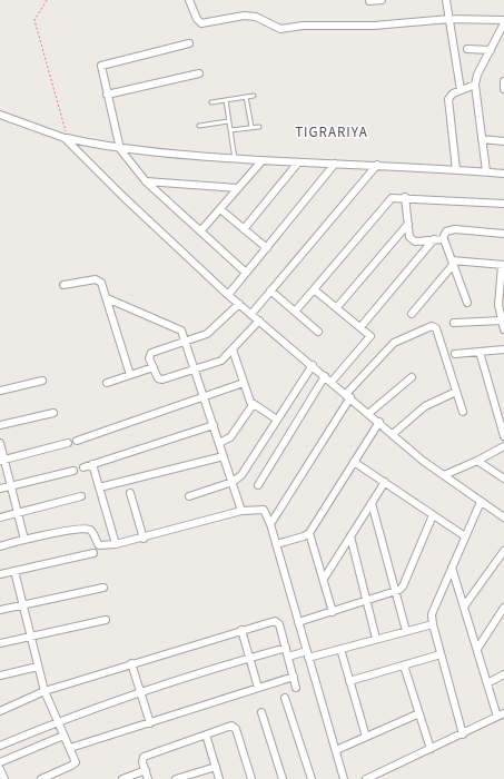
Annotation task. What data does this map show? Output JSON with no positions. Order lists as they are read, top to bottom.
{
  "districts": ["TIGRARIYA"]
}
